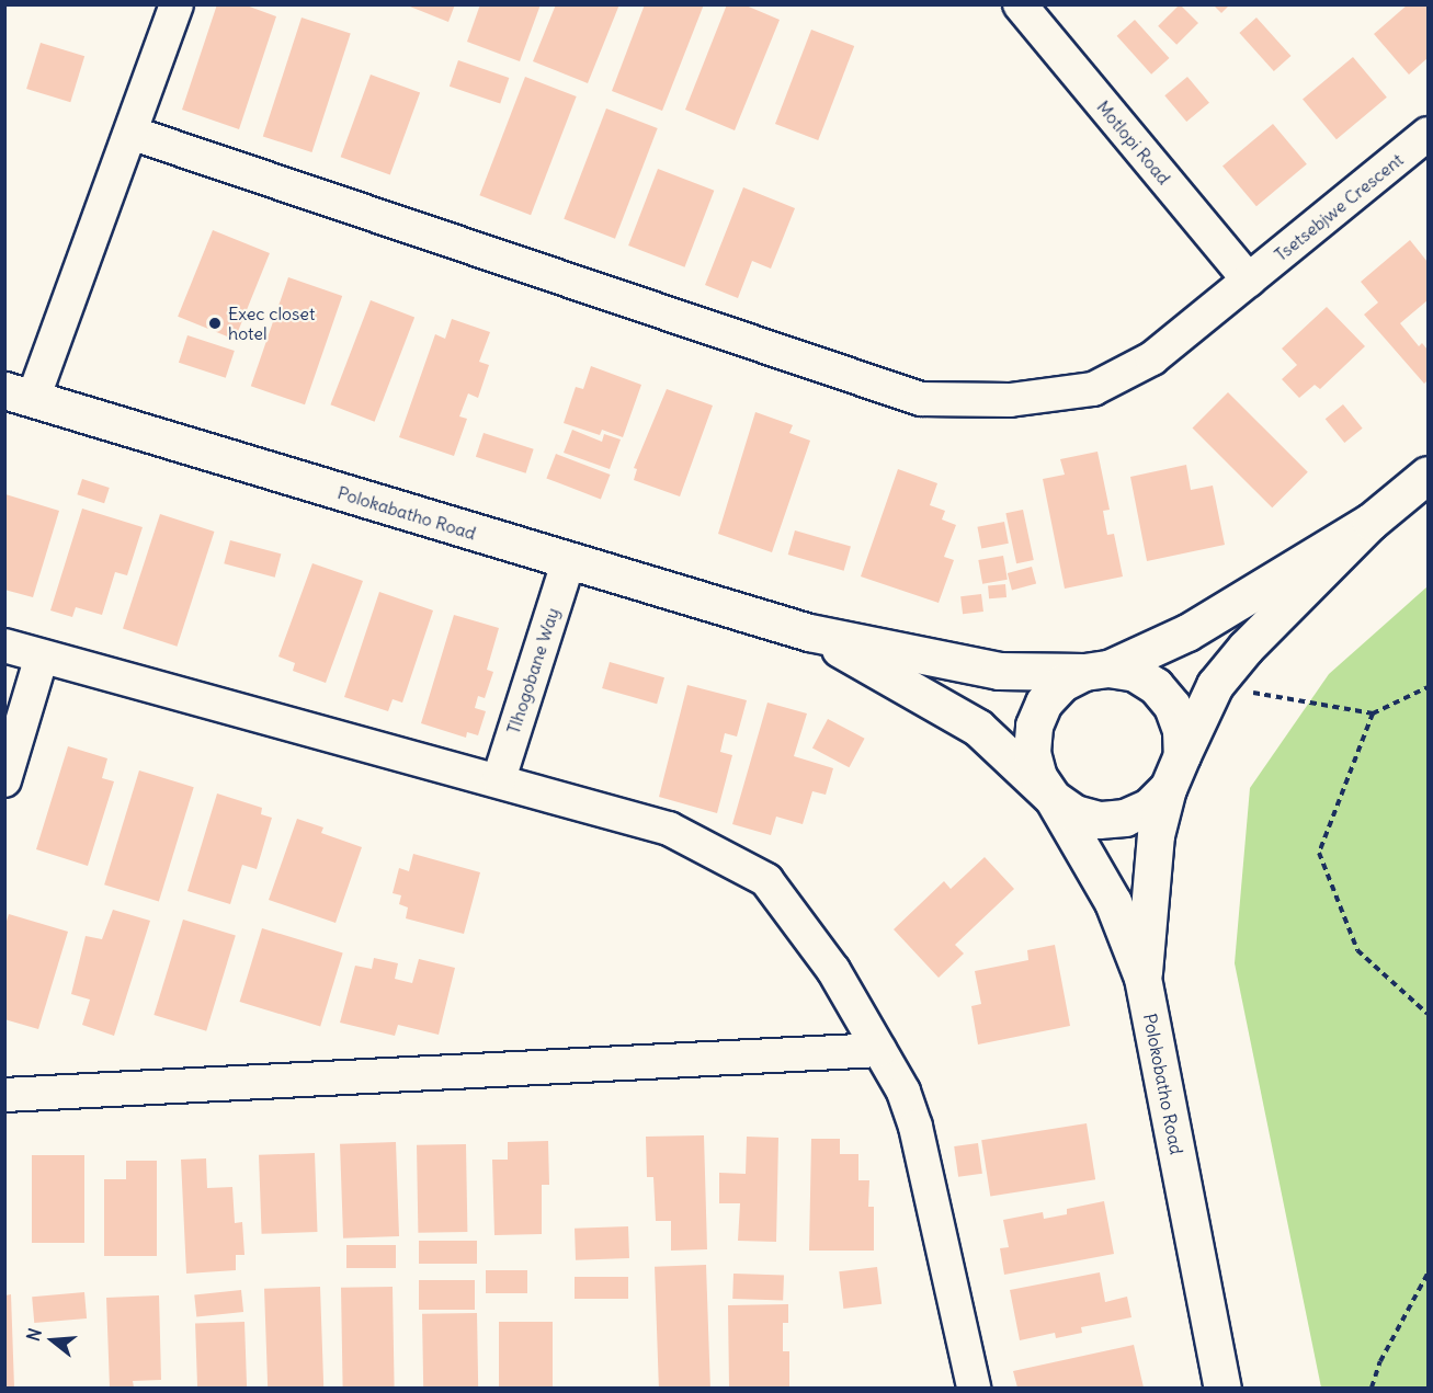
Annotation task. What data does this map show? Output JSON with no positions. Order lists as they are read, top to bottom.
{
  "streets": {
    "street": [
      "Motlopi Road",
      "Tsetsebjwe Crescent",
      "Polokabatho Road",
      "Tlhogobane Way",
      "Polokobatho Road"
    ]
  },
  "crossings": [
    ["Motlopi Road", "Tsetsebjwe Crescent"],
    ["Polokabatho Road", "Tlhogobane Way"]
  ],
  "places": ["Exec closet hotel"],
  "north": "left"
}
